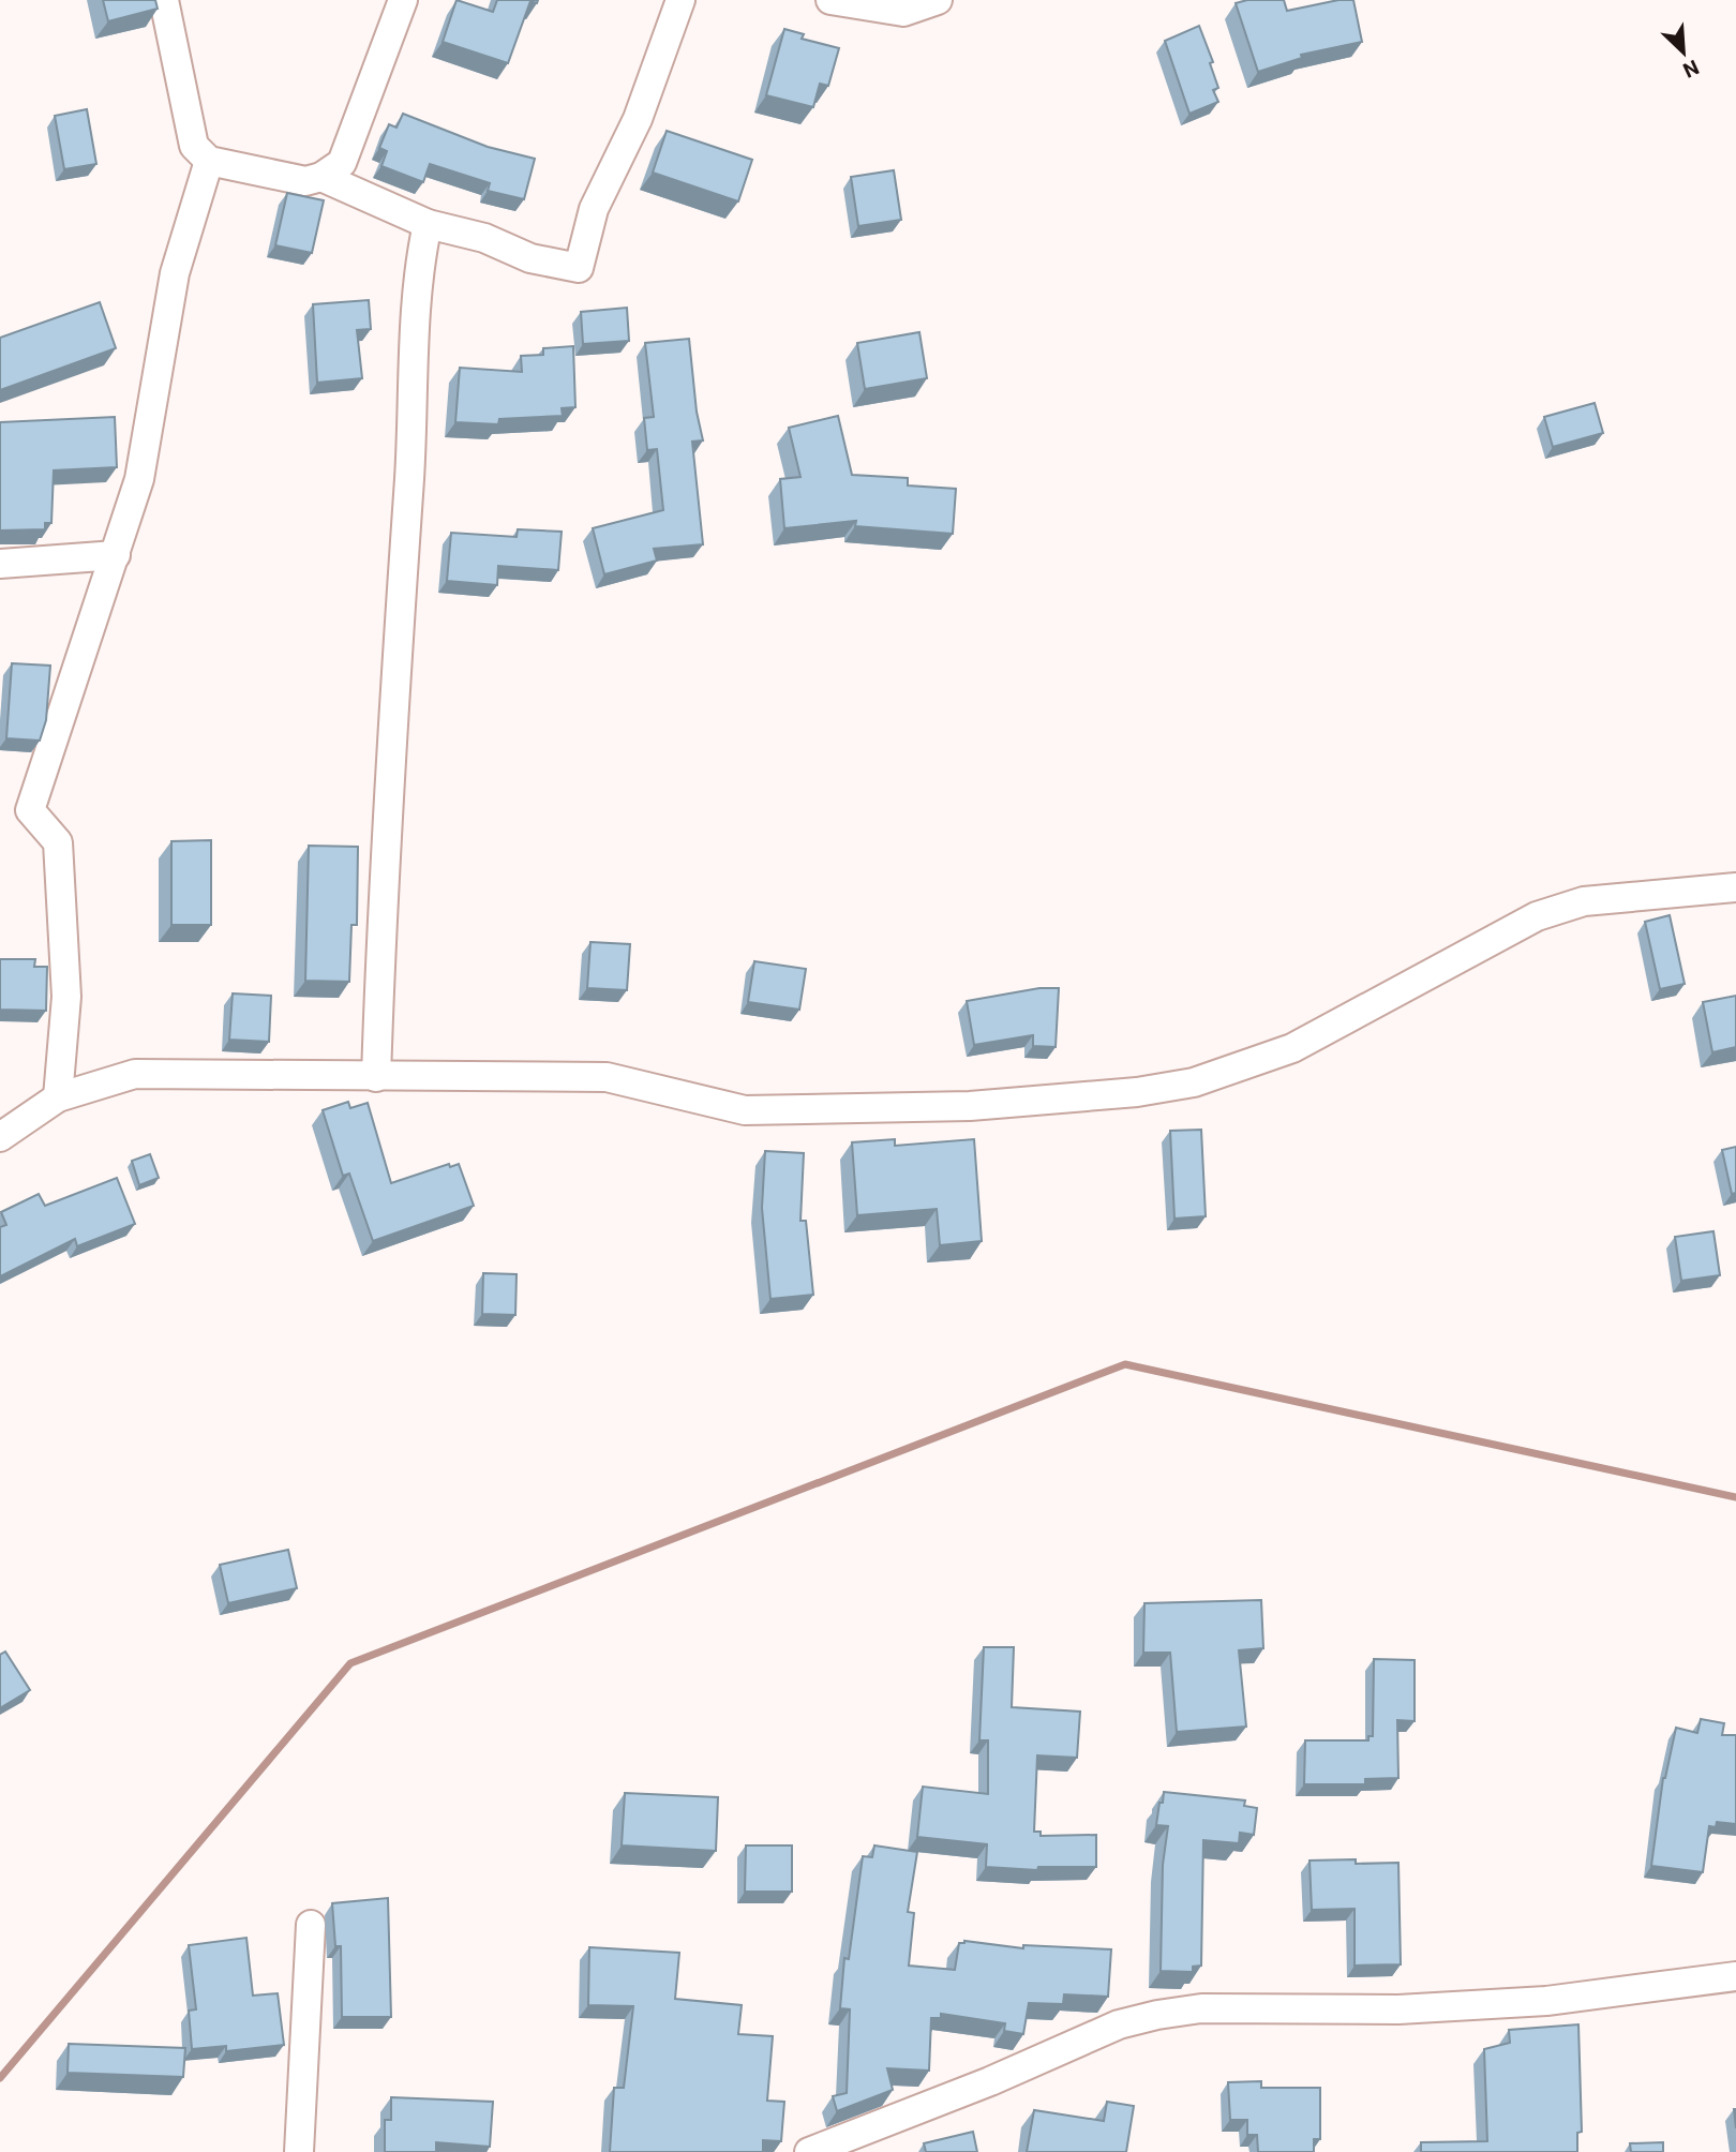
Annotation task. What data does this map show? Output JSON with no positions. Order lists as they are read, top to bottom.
{
  "north": "bottom right"
}
